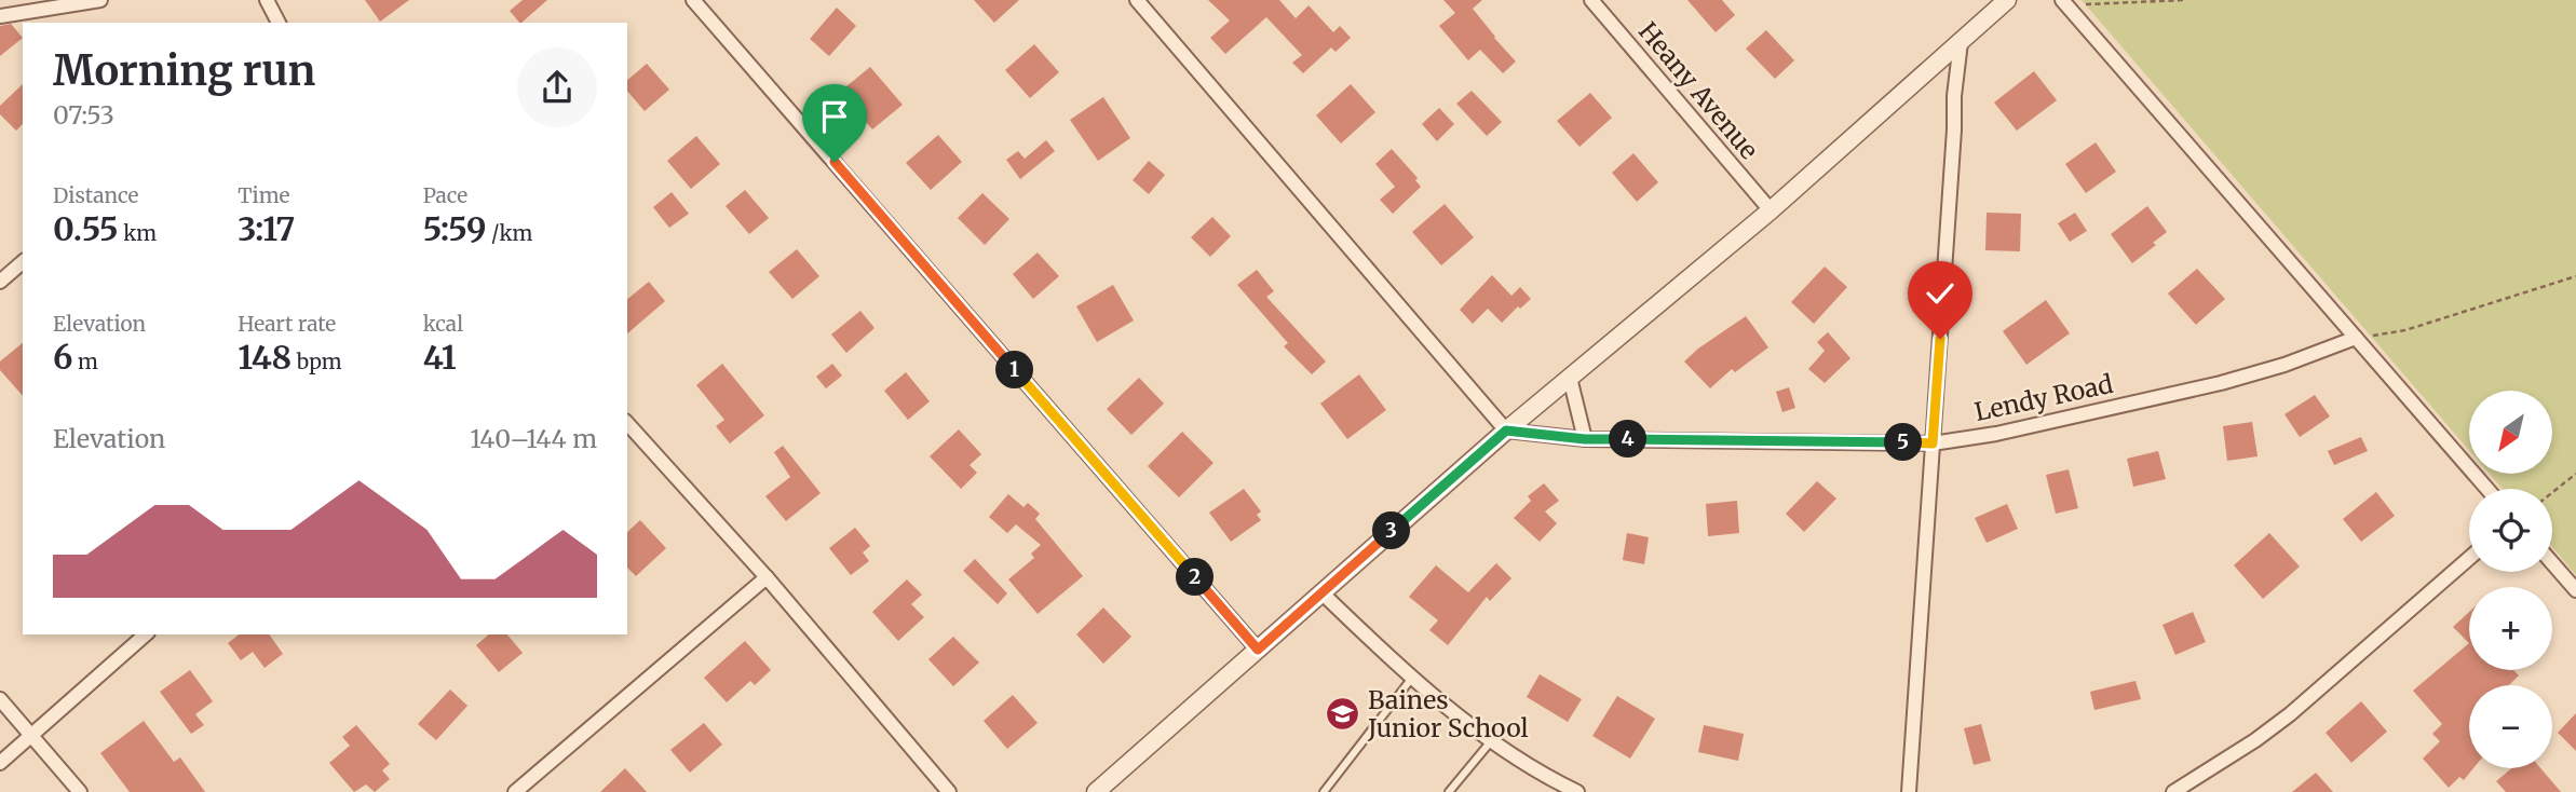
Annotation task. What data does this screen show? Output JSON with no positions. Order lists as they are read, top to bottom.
{
  "streets": {
    "street": ["Heany Avenue", "Lendy Road"]
  },
  "places": {
    "school or university": ["Baines Junior School"]
  },
  "north": "bottom left",
  "page": {
    "heading": ["Morning run", "07:53"],
    "stats": [
      ["Distance", "0.55 km"],
      ["Time", "3:17"],
      ["Pace", "5:59 /km"],
      ["Elevation", "6 m"],
      ["Heart rate", "148 bpm"],
      ["kcal", "41"]
    ],
    "pins": [
      "1",
      "4",
      "5",
      "3",
      "2"
    ],
    "map_buttons": ["+", "−"],
    "chart": ["Elevation", "140–144 m"]
  }
}
